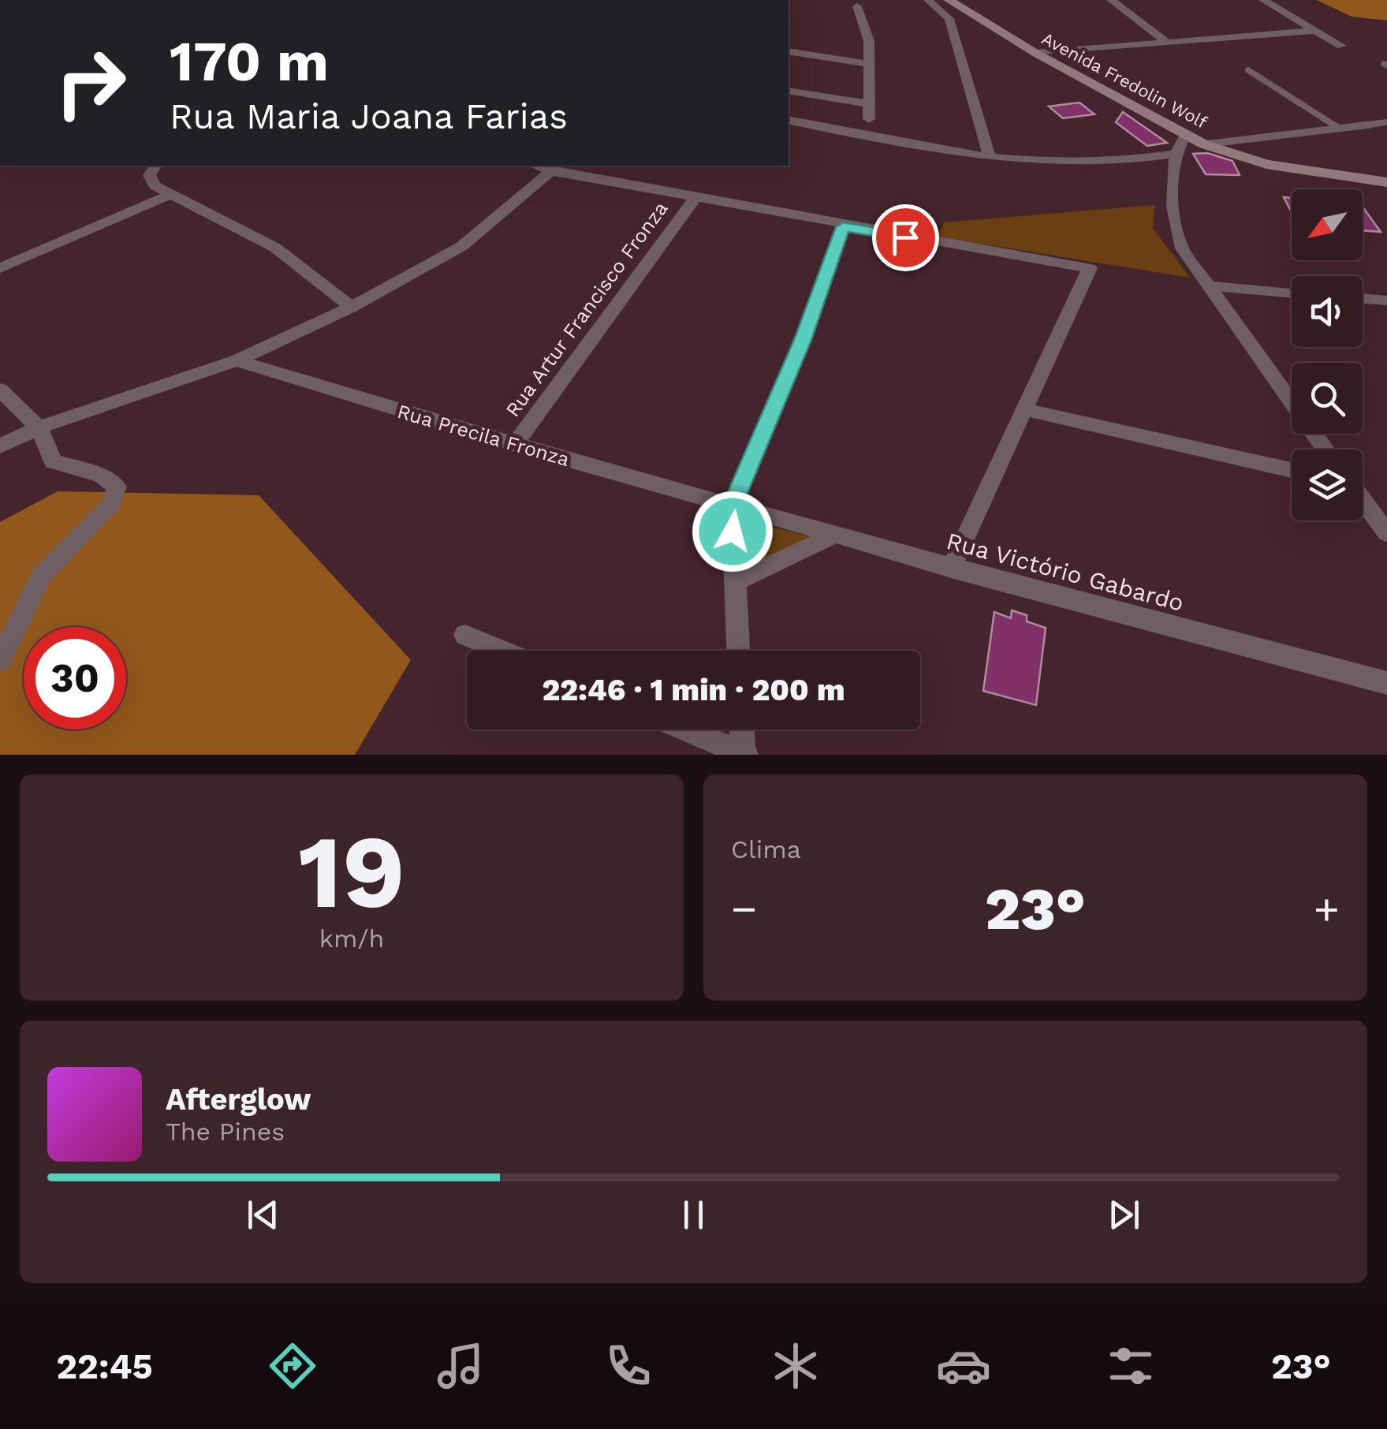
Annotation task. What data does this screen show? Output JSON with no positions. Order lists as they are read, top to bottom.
{
  "streets": {
    "main road": ["Avenida Fredolin Wolf"],
    "street": ["Rua Artur Francisco Fronza", "Rua Precila Fronza", "Rua Victório Gabardo"]
  },
  "crossings": [
    ["Rua Artur Francisco Fronza", "Rua Precila Fronza"],
    ["Rua Precila Fronza", "Rua Victório Gabardo"]
  ],
  "north": "bottom left",
  "page": {
    "turn": ["170 m", "Rua Maria Joana Farias"],
    "limit": "30",
    "trip": "22:46 · 1 min · 200 m",
    "tile": [
      ["19", "km/h"],
      "Clima"
    ],
    "heat": ["−", "23°", "+"],
    "song": ["Afterglow", "The Pines"],
    "tabs": ["22:45", "23°"]
  }
}
